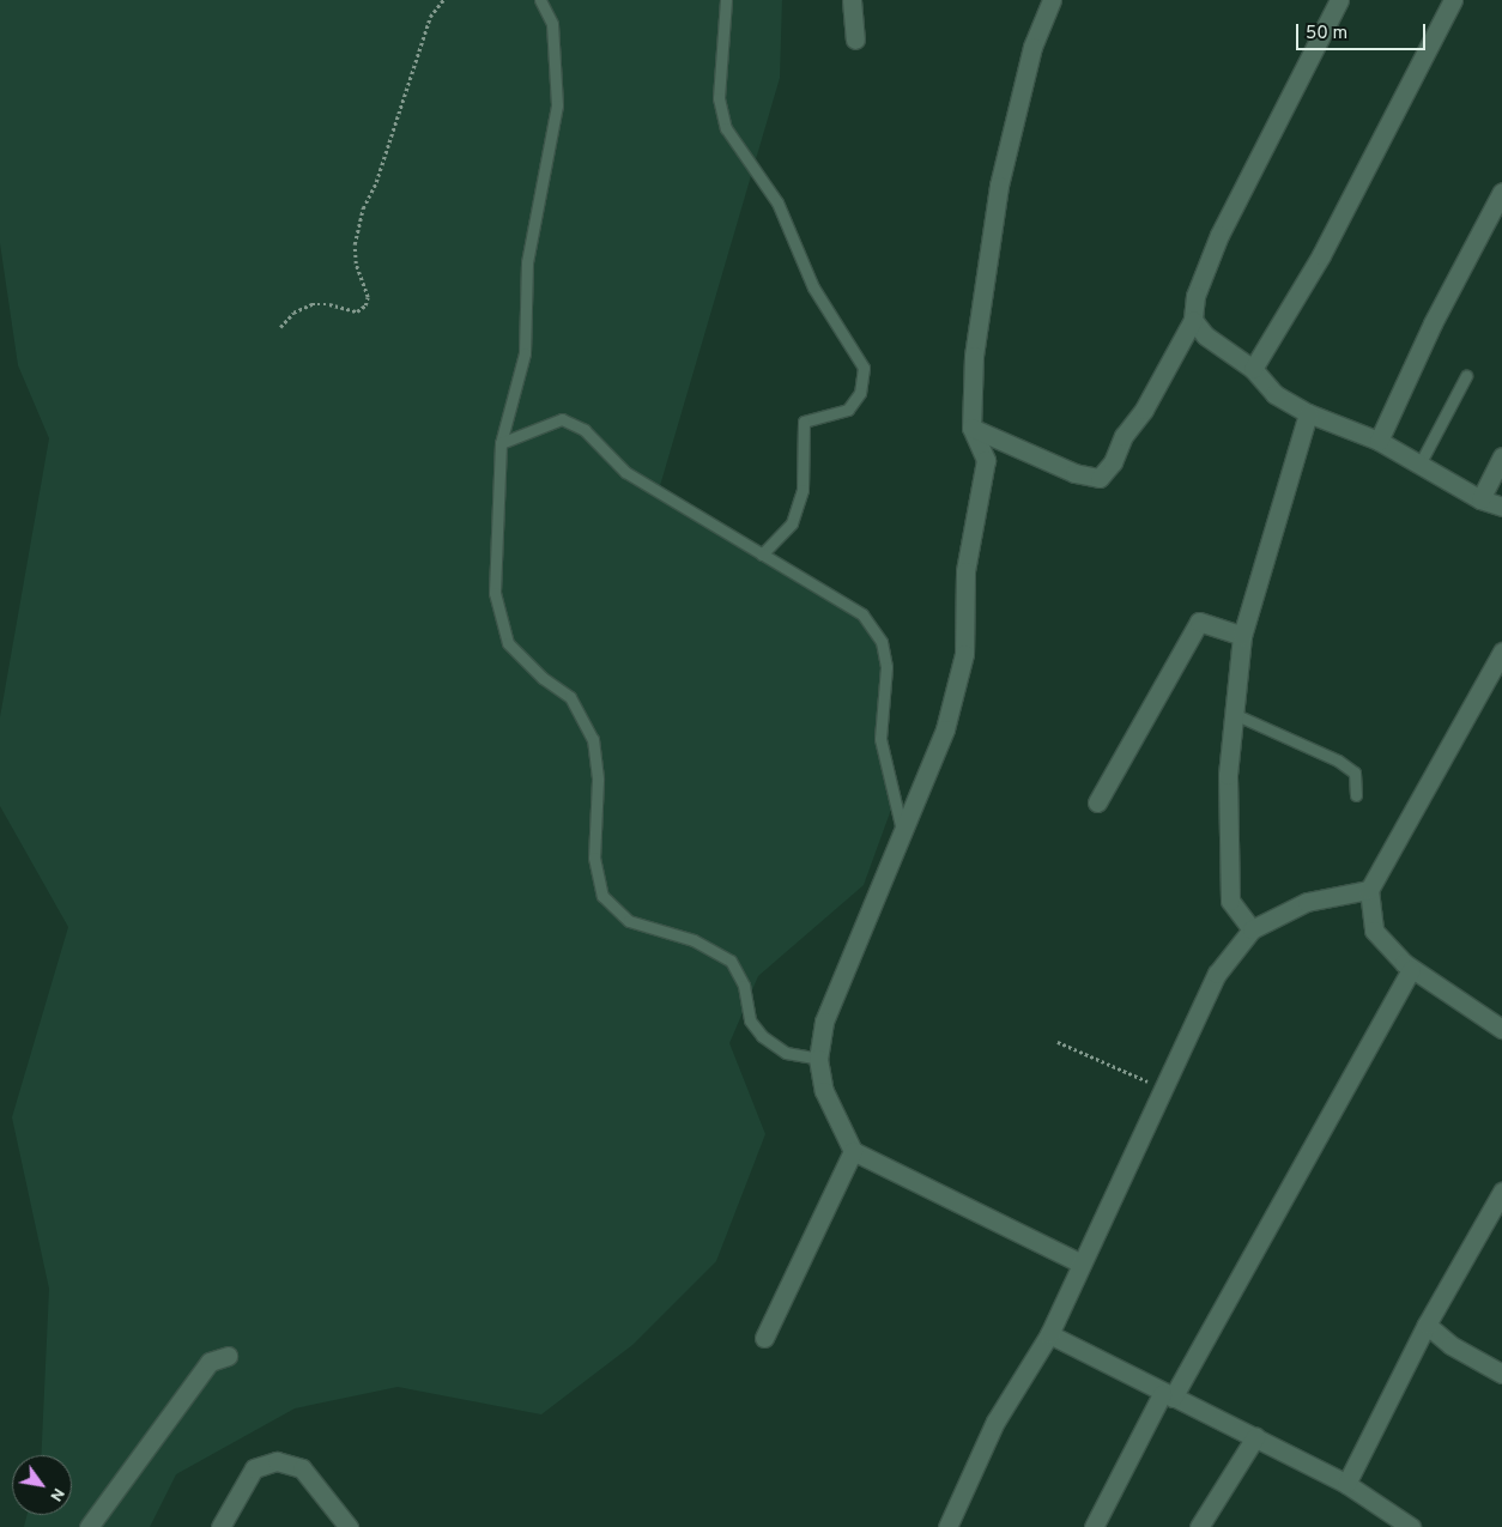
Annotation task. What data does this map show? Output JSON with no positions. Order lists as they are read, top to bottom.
{
  "scale_bar": "50 m",
  "north": "bottom right"
}
